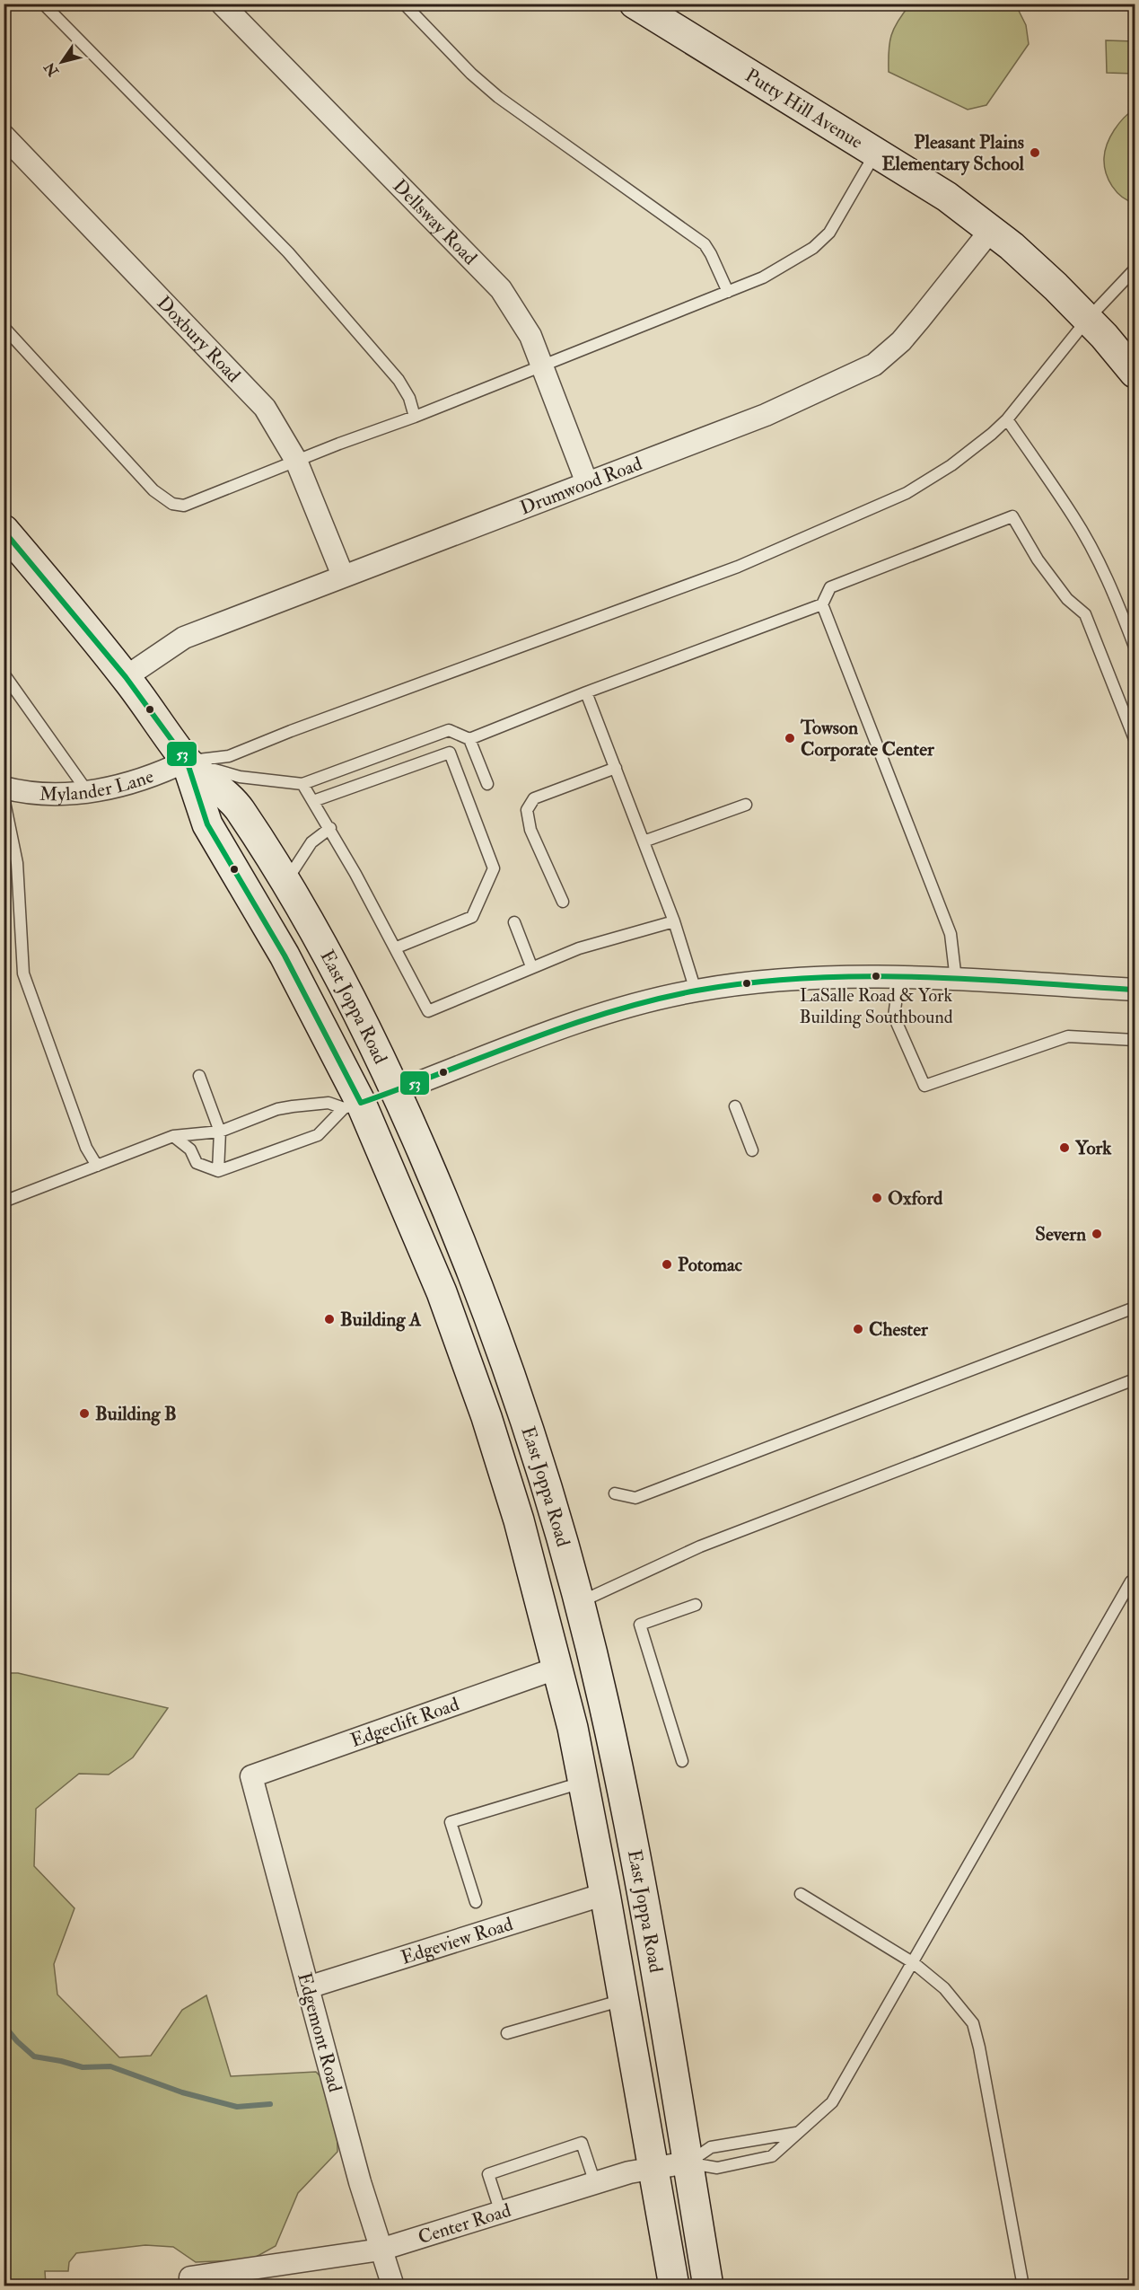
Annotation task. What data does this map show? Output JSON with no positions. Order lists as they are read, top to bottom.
{
  "streets": {
    "main road": ["Putty Hill Avenue", "East Joppa Road"],
    "street": [
      "Dellsway Road",
      "Doxbury Road",
      "Drumwood Road",
      "Mylander Lane",
      "Edgeclift Road",
      "Edgeview Road",
      "Edgemont Road",
      "Center Road"
    ]
  },
  "crossings": [
    ["Putty Hill Avenue", "Drumwood Road"],
    ["Dellsway Road", "Drumwood Road"],
    ["Doxbury Road", "Drumwood Road"],
    ["Drumwood Road", "East Joppa Road"],
    ["Mylander Lane", "East Joppa Road"],
    ["East Joppa Road", "Edgeclift Road"],
    ["East Joppa Road", "Edgeview Road"],
    ["East Joppa Road", "Center Road"],
    ["Edgeclift Road", "Edgemont Road"],
    ["Edgeview Road", "Edgemont Road"],
    ["Edgemont Road", "Center Road"]
  ],
  "places": [
    "Pleasant Plains Elementary School",
    "Towson Corporate Center",
    "LaSalle Road & York Building Southbound",
    "York",
    "Oxford",
    "Severn",
    "Potomac",
    "Building A",
    "Chester",
    "Building B"
  ],
  "lines": ["transit line 53"],
  "north": "bottom left"
}
